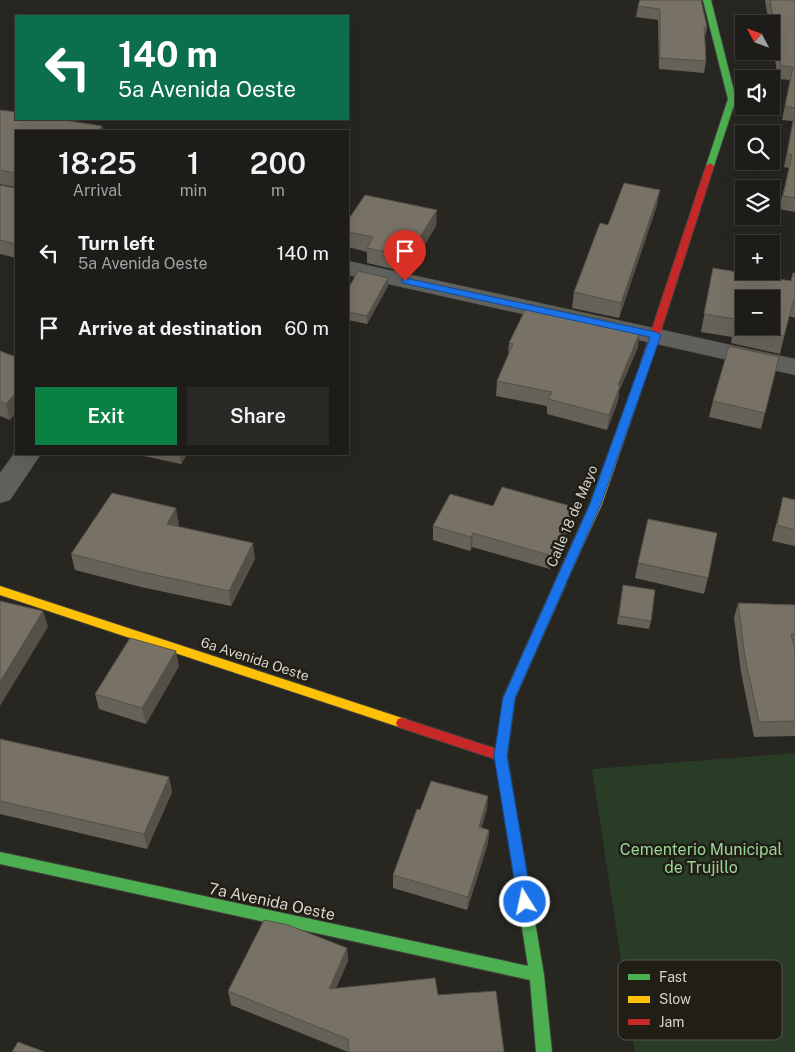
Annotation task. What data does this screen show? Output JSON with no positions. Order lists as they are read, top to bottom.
{
  "streets": {
    "street": ["Calle 18 de Mayo", "6a Avenida Oeste", "7a Avenida Oeste"]
  },
  "crossings": [
    ["Calle 18 de Mayo", "6a Avenida Oeste"],
    ["Calle 18 de Mayo", "7a Avenida Oeste"]
  ],
  "parks": ["Cementerio Municipal de Trujillo"],
  "legend": ["Fast", "Slow", "Jam"],
  "north": "top left",
  "page": {
    "map_buttons": ["+", "−"],
    "turn": ["140 m", "5a Avenida Oeste"],
    "eta": [
      "18:25",
      "Arrival",
      "1",
      "min",
      "200",
      "m"
    ],
    "list": [
      {
        "name": "Turn left",
        "note": "5a Avenida Oeste",
        "value": "140 m"
      },
      {
        "name": "Arrive at destination",
        "value": "60 m"
      }
    ],
    "buttons": ["Exit", "Share"]
  }
}
